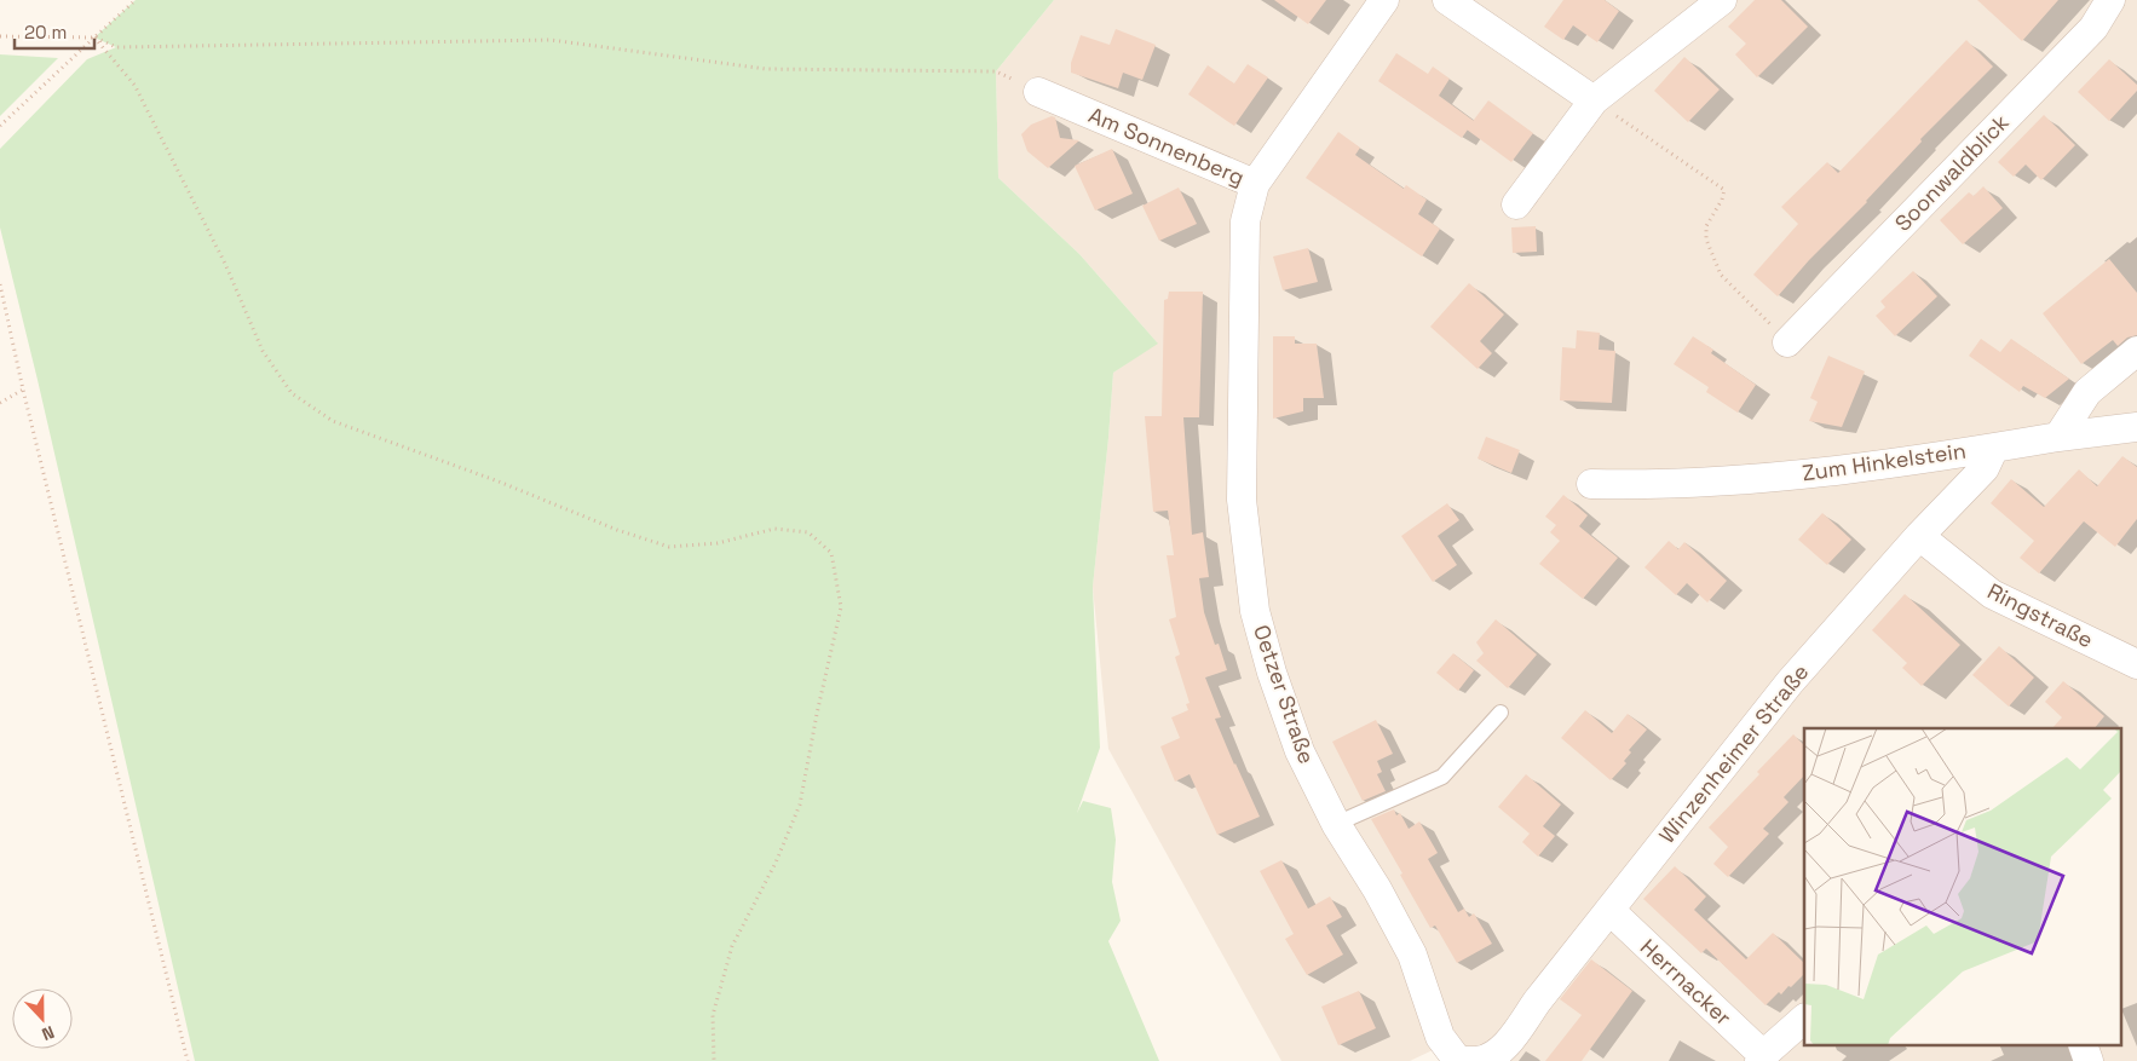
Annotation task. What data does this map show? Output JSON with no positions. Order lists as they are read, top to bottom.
{
  "streets": {
    "street": [
      "Am Sonnenberg",
      "Soonwaldblick",
      "Zum Hinkelstein",
      "Ringstraße",
      "Oetzer Straße",
      "Winzenheimer Straße",
      "Herrnacker"
    ]
  },
  "crossings": [
    ["Am Sonnenberg", "Oetzer Straße"],
    ["Zum Hinkelstein", "Winzenheimer Straße"],
    ["Ringstraße", "Winzenheimer Straße"],
    ["Oetzer Straße", "Winzenheimer Straße"],
    ["Winzenheimer Straße", "Herrnacker"]
  ],
  "scale_bar": "20 m",
  "north": "bottom"
}
